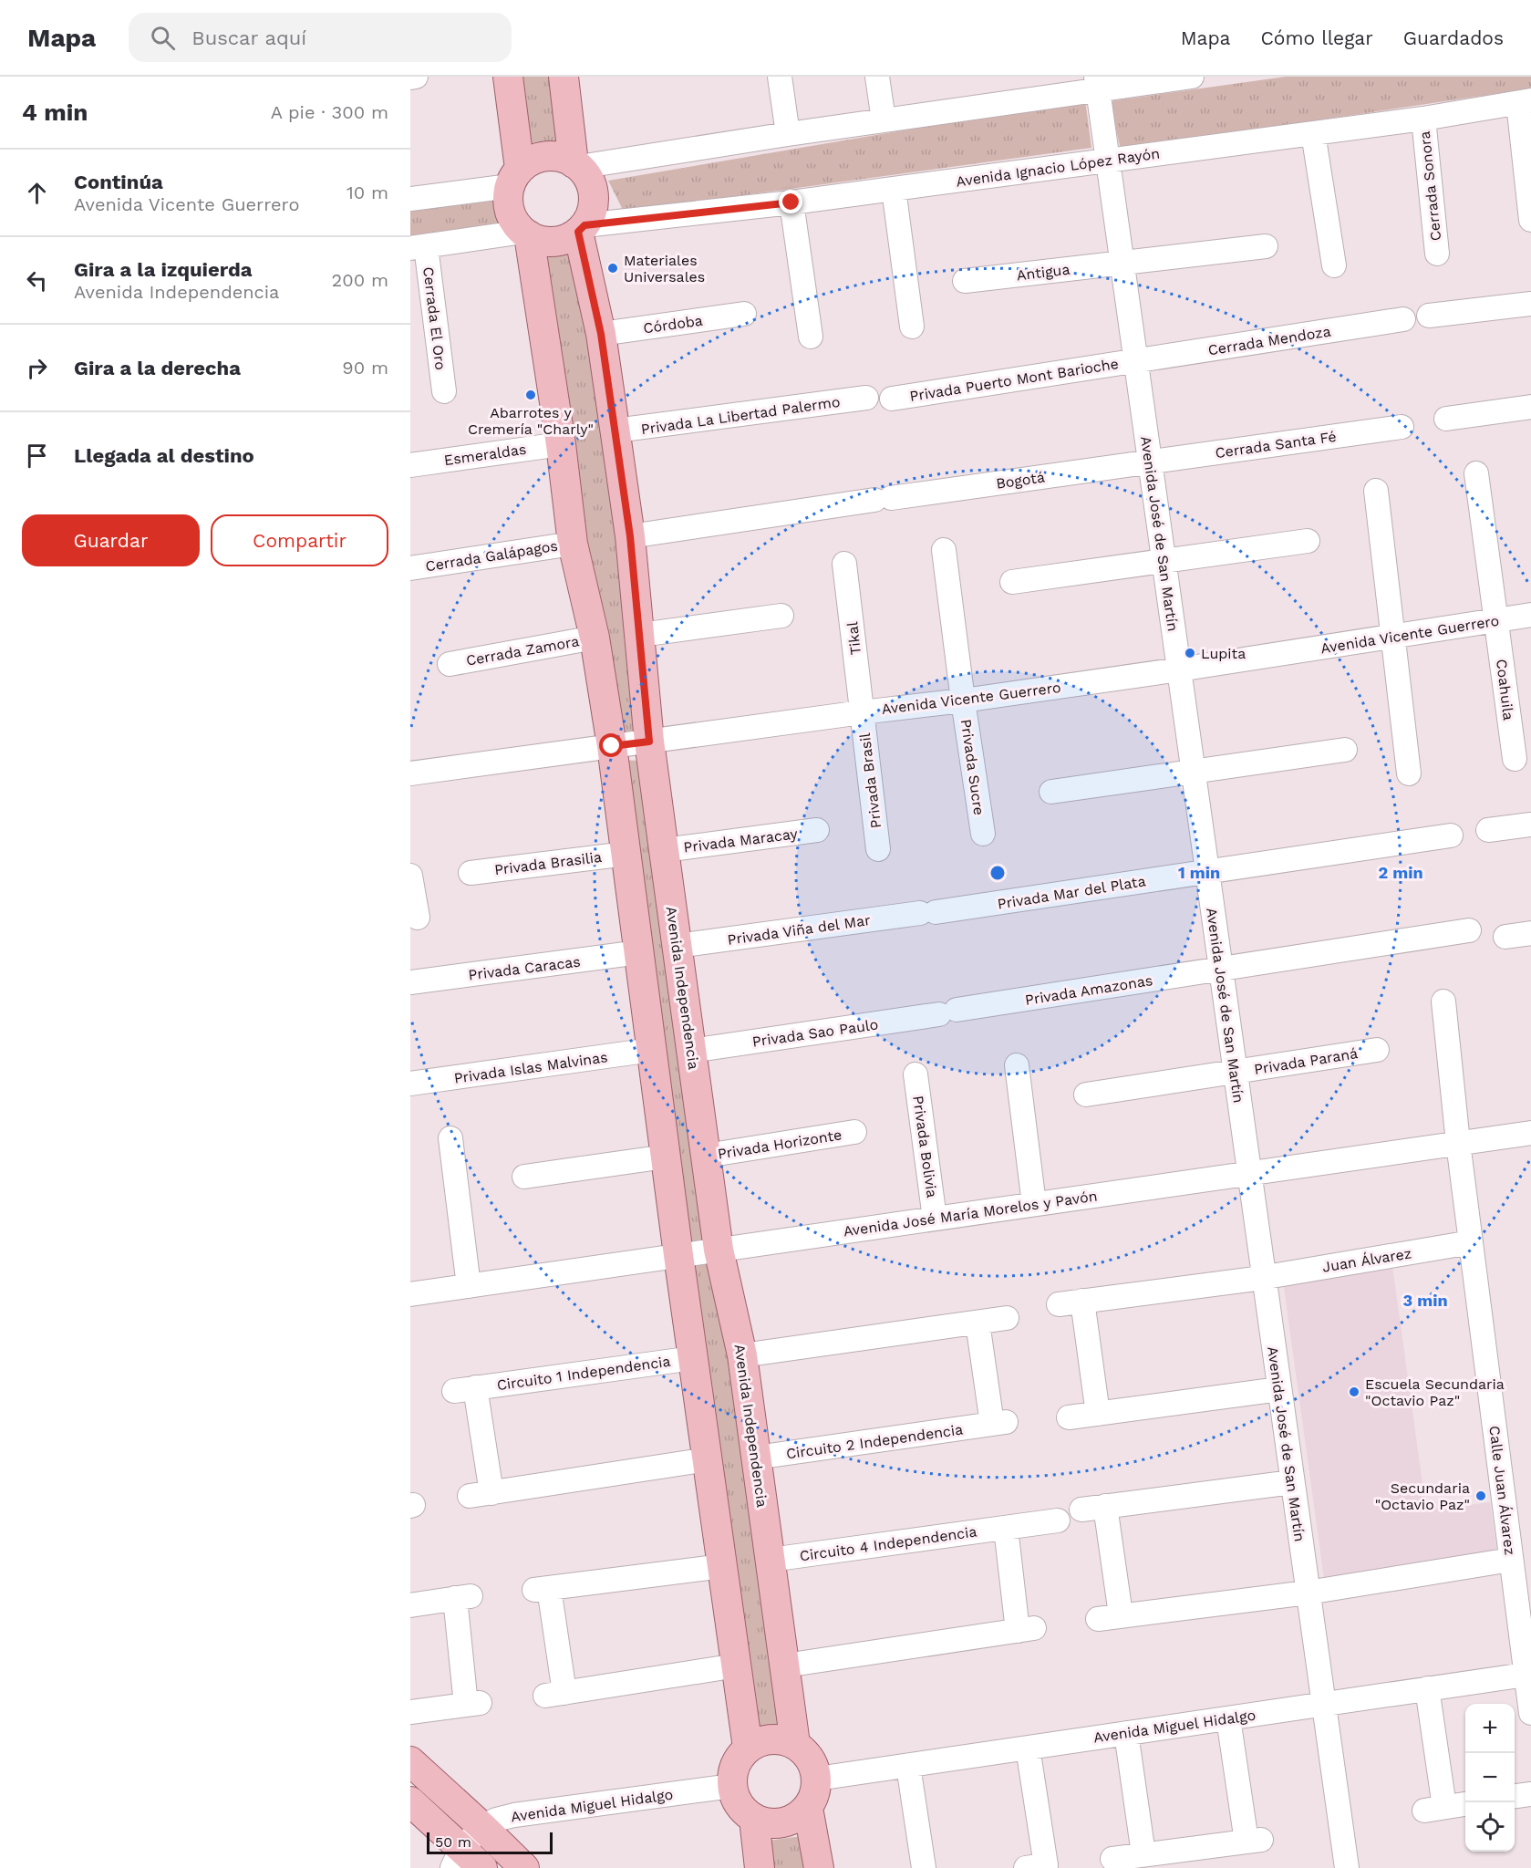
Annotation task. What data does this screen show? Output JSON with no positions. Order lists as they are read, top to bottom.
{
  "streets": {
    "main road": ["Avenida Independencia"],
    "street": [
      "Avenida Ignacio López Rayón",
      "Cerrada Sonora",
      "Antigua",
      "Cerrada El Oro",
      "Córdoba",
      "Cerrada Mendoza",
      "Privada Puerto Mont Barioche",
      "Privada La Libertad Palermo",
      "Cerrada Santa Fé",
      "Esmeraldas",
      "Bogotá",
      "Avenida José de San Martín",
      "Cerrada Galápagos",
      "Avenida Vicente Guerrero",
      "Tikal",
      "Cerrada Zamora",
      "Coahuila",
      "Privada Sucre",
      "Privada Brasil",
      "Privada Maracay",
      "Privada Brasilia",
      "Privada Mar del Plata",
      "Privada Viña del Mar",
      "Privada Caracas",
      "Privada Amazonas",
      "Privada Sao Paulo",
      "Privada Paraná",
      "Privada Islas Malvinas",
      "Privada Horizonte",
      "Privada Bolivia",
      "Avenida José María Morelos y Pavón",
      "Juan Álvarez",
      "Circuito 1 Independencia",
      "Circuito 2 Independencia",
      "Calle Juan Álvarez",
      "Circuito 4 Independencia",
      "Avenida Miguel Hidalgo"
    ]
  },
  "crossings": [
    ["Avenida Ignacio López Rayón", "Cerrada Sonora"],
    ["Avenida Ignacio López Rayón", "Avenida José de San Martín"],
    ["Avenida Ignacio López Rayón", "Avenida Independencia"],
    ["Antigua", "Avenida José de San Martín"],
    ["Córdoba", "Avenida Independencia"],
    ["Cerrada Mendoza", "Privada Puerto Mont Barioche"],
    ["Cerrada Mendoza", "Avenida José de San Martín"],
    ["Privada Puerto Mont Barioche", "Avenida José de San Martín"],
    ["Privada La Libertad Palermo", "Avenida Independencia"],
    ["Cerrada Santa Fé", "Bogotá"],
    ["Cerrada Santa Fé", "Avenida José de San Martín"],
    ["Bogotá", "Avenida José de San Martín"],
    ["Bogotá", "Avenida Independencia"],
    ["Avenida José de San Martín", "Avenida Vicente Guerrero"],
    ["Avenida José de San Martín", "Privada Mar del Plata"],
    ["Avenida José de San Martín", "Privada Amazonas"],
    ["Avenida José de San Martín", "Privada Paraná"],
    ["Avenida José de San Martín", "Avenida José María Morelos y Pavón"],
    ["Avenida José de San Martín", "Juan Álvarez"],
    ["Avenida José de San Martín", "Avenida Miguel Hidalgo"],
    ["Avenida Vicente Guerrero", "Tikal"],
    ["Avenida Vicente Guerrero", "Coahuila"],
    ["Avenida Vicente Guerrero", "Privada Sucre"],
    ["Avenida Vicente Guerrero", "Privada Brasil"],
    ["Avenida Vicente Guerrero", "Avenida Independencia"],
    ["Tikal", "Privada Brasil"],
    ["Privada Maracay", "Avenida Independencia"],
    ["Privada Mar del Plata", "Privada Viña del Mar"],
    ["Privada Viña del Mar", "Avenida Independencia"],
    ["Avenida Independencia", "Privada Sao Paulo"],
    ["Avenida Independencia", "Privada Horizonte"],
    ["Avenida Independencia", "Avenida José María Morelos y Pavón"],
    ["Avenida Independencia", "Circuito 2 Independencia"],
    ["Avenida Independencia", "Circuito 4 Independencia"],
    ["Avenida Independencia", "Avenida Miguel Hidalgo"],
    ["Privada Amazonas", "Privada Sao Paulo"],
    ["Privada Bolivia", "Avenida José María Morelos y Pavón"],
    ["Avenida José María Morelos y Pavón", "Calle Juan Álvarez"],
    ["Juan Álvarez", "Calle Juan Álvarez"],
    ["Calle Juan Álvarez", "Avenida Miguel Hidalgo"]
  ],
  "places": [
    "Materiales Universales",
    "Abarrotes y Cremería \"Charly\"",
    "Lupita",
    "Escuela Secundaria \"Octavio Paz\"",
    "Secundaria \"Octavio Paz\""
  ],
  "scale_bar": "50 m",
  "page": {
    "header": "Mapa",
    "search": "Buscar aquí",
    "nav": ["Mapa", "Cómo llegar", "Guardados"],
    "heading": ["4 min", "A pie · 300 m"],
    "list": [
      ["Continúa", "Avenida Vicente Guerrero", "10 m"],
      ["Gira a la izquierda", "Avenida Independencia", "200 m"],
      ["Gira a la derecha", "90 m"],
      "Llegada al destino"
    ],
    "buttons": ["Guardar", "Compartir"],
    "map_buttons": ["+", "−"],
    "scale": "50 m"
  },
  "rings": ["1 min", "2 min", "3 min"]
}
